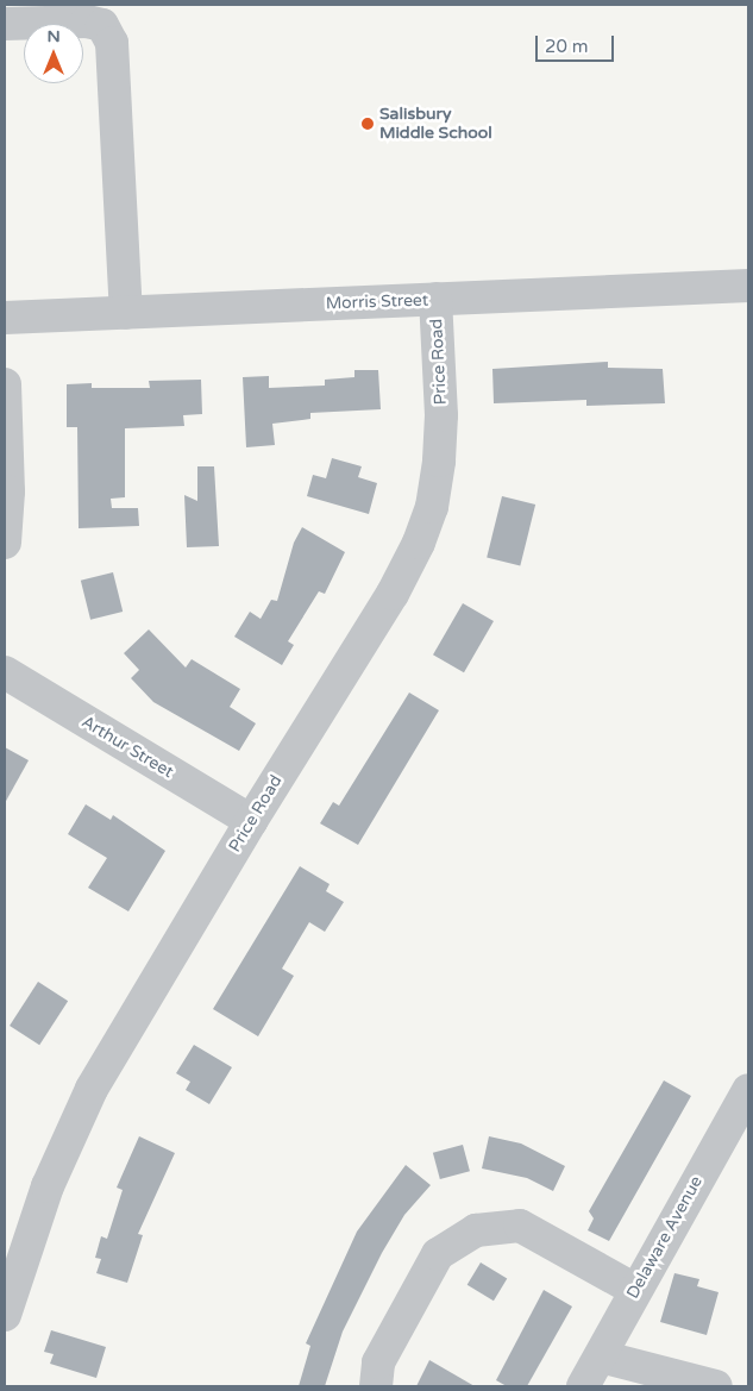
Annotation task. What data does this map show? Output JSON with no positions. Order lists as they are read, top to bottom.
{
  "streets": {
    "street": [
      "Morris Street",
      "Price Road",
      "Arthur Street",
      "Delaware Avenue"
    ]
  },
  "crossings": [
    ["Morris Street", "Price Road"],
    ["Price Road", "Arthur Street"]
  ],
  "places": ["Salisbury Middle School"],
  "scale_bar": "20 m",
  "north": "top"
}
